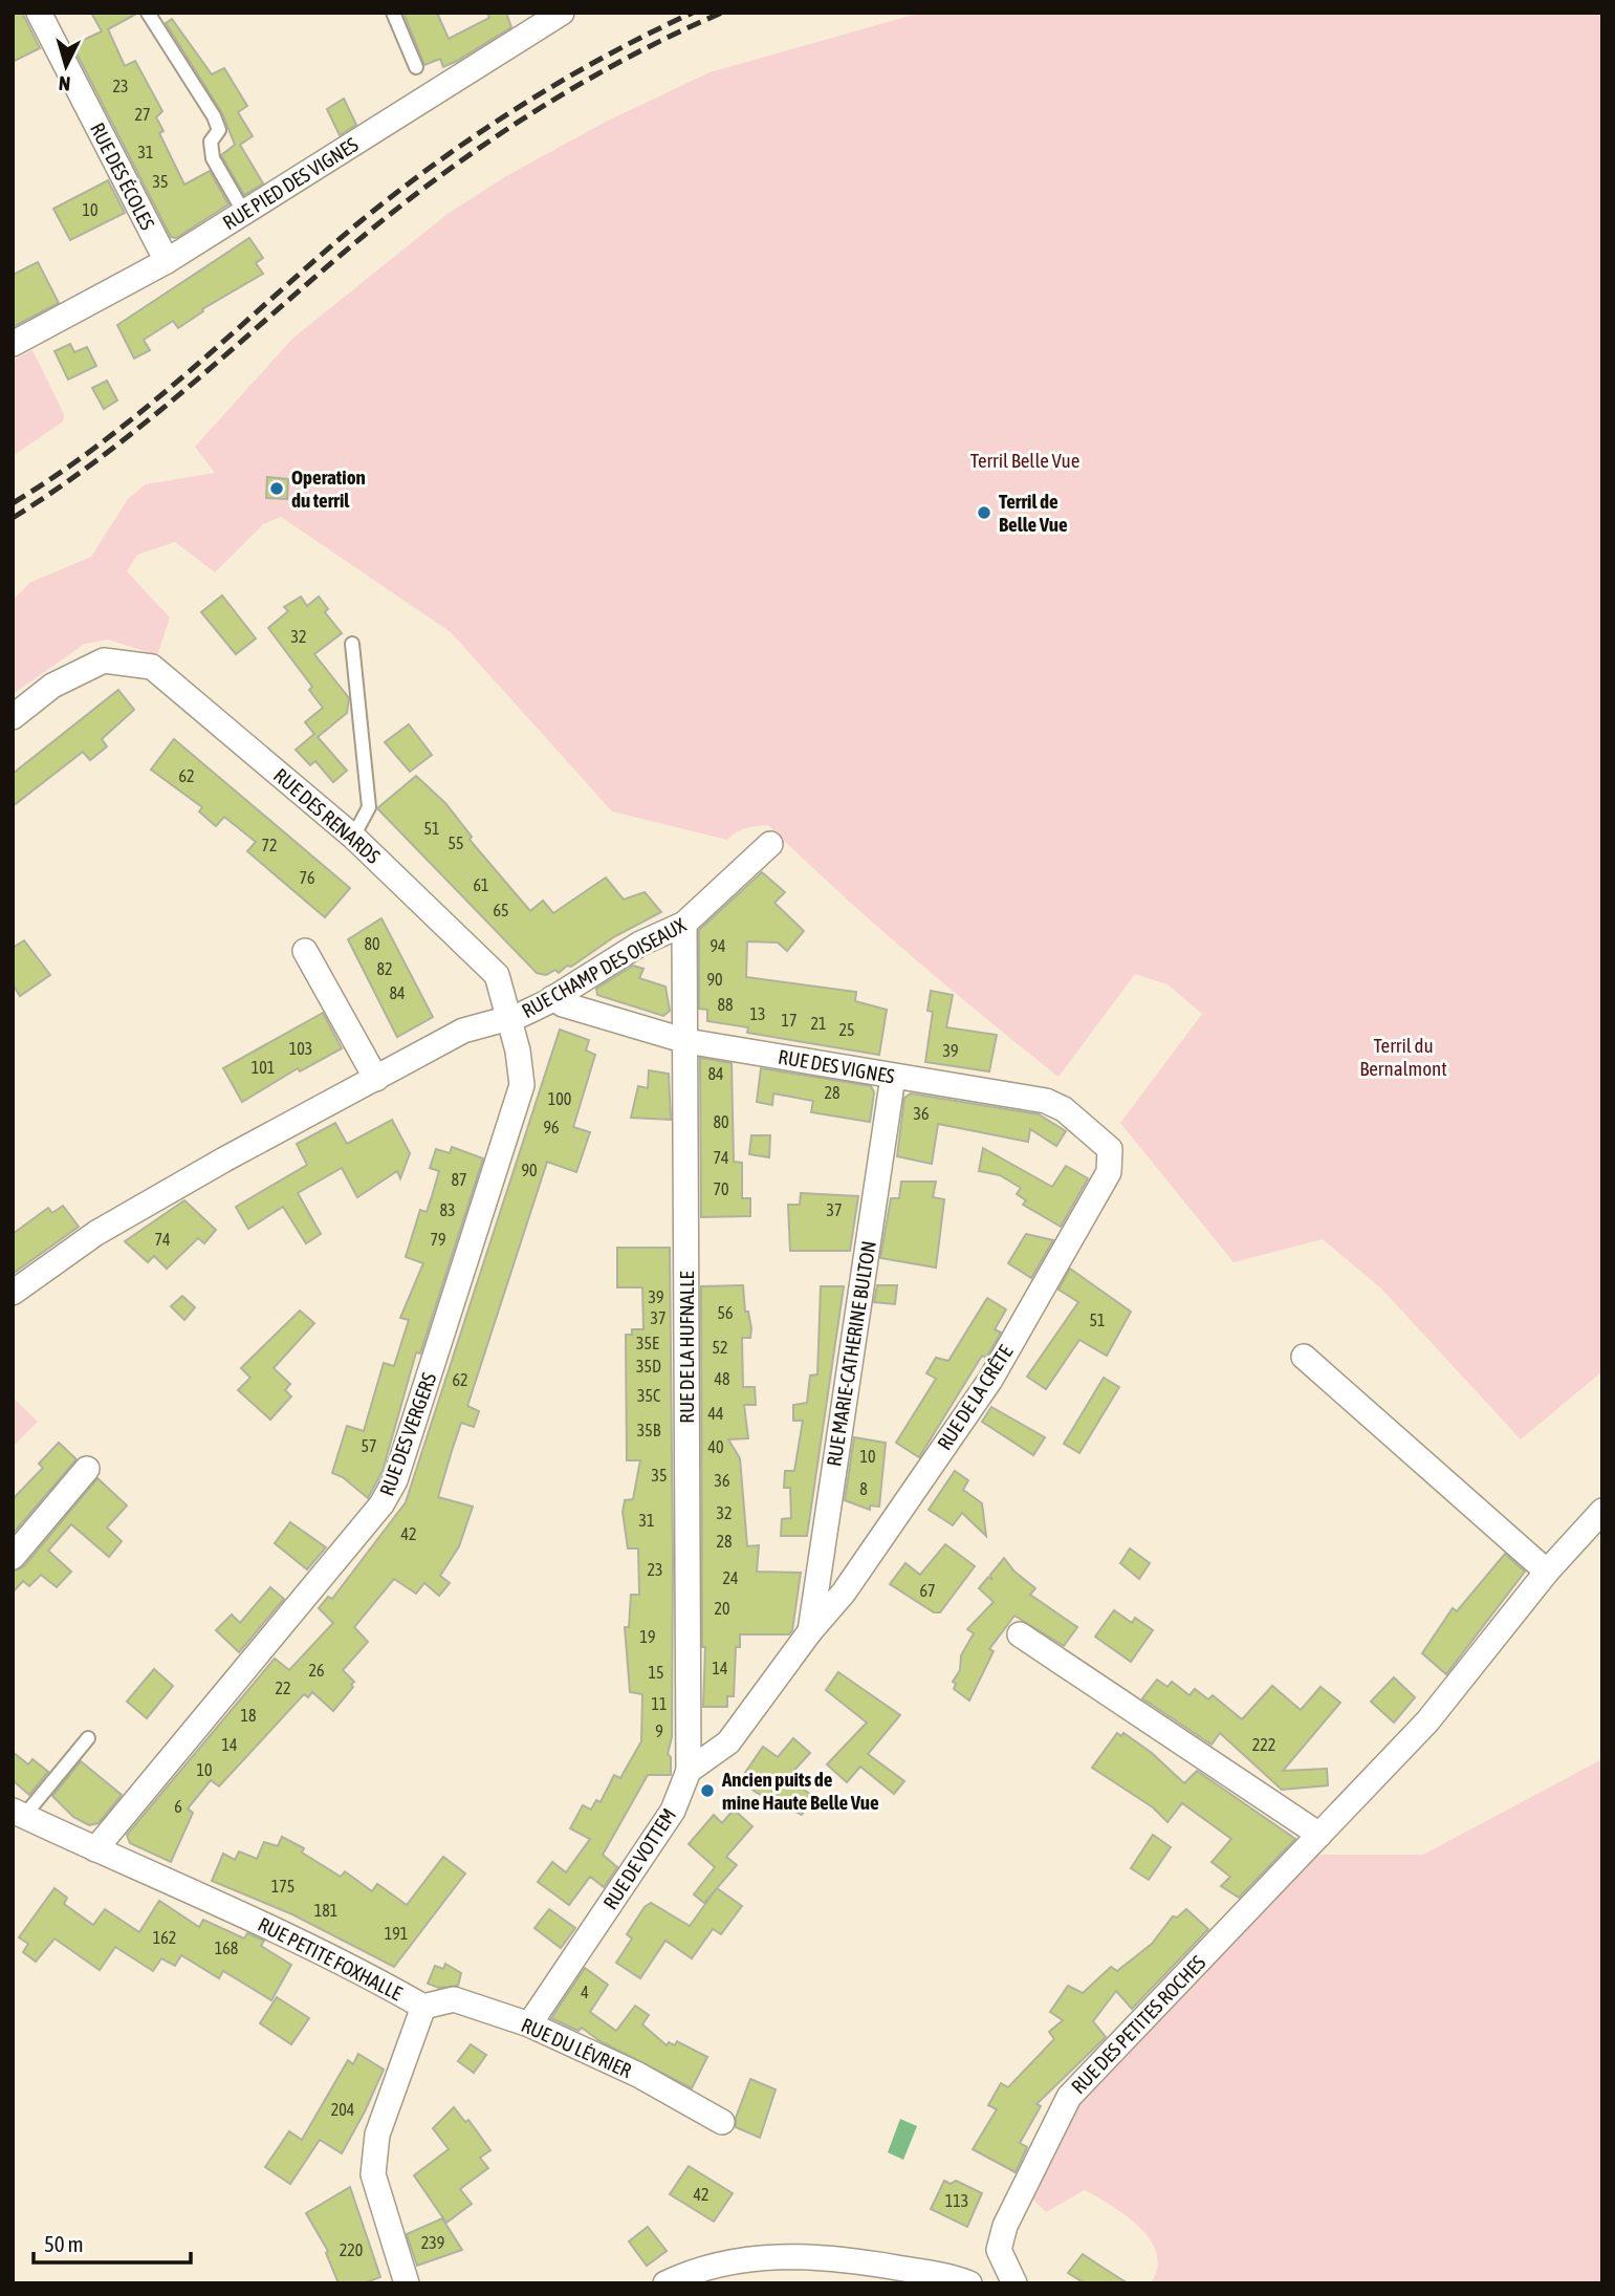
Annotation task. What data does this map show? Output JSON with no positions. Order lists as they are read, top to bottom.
{
  "streets": {
    "street": [
      "RUE DES ÉCOLES",
      "RUE PIED DES VIGNES",
      "RUE DES RENARDS",
      "RUE CHAMP DES OISEAUX",
      "RUE DES VIGNES",
      "RUE DE LA HUFNALLE",
      "RUE MARIE-CATHERINE BULTON",
      "RUE DE LA CRÊTE",
      "RUE DES VERGERS",
      "RUE DE VOTTEM",
      "RUE PETITE FOXHALLE",
      "RUE DES PETITES ROCHES",
      "RUE DU LÉVRIER"
    ]
  },
  "crossings": [
    ["RUE DES ÉCOLES", "RUE PIED DES VIGNES"],
    ["RUE DES RENARDS", "RUE CHAMP DES OISEAUX"],
    ["RUE DES RENARDS", "RUE DES VERGERS"],
    ["RUE CHAMP DES OISEAUX", "RUE DES VIGNES"],
    ["RUE CHAMP DES OISEAUX", "RUE DE LA HUFNALLE"],
    ["RUE CHAMP DES OISEAUX", "RUE DES VERGERS"],
    ["RUE DES VIGNES", "RUE DE LA HUFNALLE"],
    ["RUE DES VIGNES", "RUE MARIE-CATHERINE BULTON"],
    ["RUE DES VIGNES", "RUE DE LA CRÊTE"],
    ["RUE DE LA HUFNALLE", "RUE DE VOTTEM"],
    ["RUE MARIE-CATHERINE BULTON", "RUE DE LA CRÊTE"],
    ["RUE DES VERGERS", "RUE PETITE FOXHALLE"],
    ["RUE DE VOTTEM", "RUE DU LÉVRIER"],
    ["RUE PETITE FOXHALLE", "RUE DU LÉVRIER"]
  ],
  "parks": ["Terril Belle Vue", "Terril du Bernalmont"],
  "places": ["Operation du terril", "Terril de Belle Vue", "Ancien puits de mine Haute Belle Vue"],
  "house_numbers": [
    "23",
    "27",
    "31",
    "35",
    "10",
    "32",
    "62",
    "51",
    "55",
    "72",
    "76",
    "61",
    "65",
    "80",
    "94",
    "82",
    "90",
    "84",
    "88",
    "13",
    "17",
    "21",
    "25",
    "103",
    "39",
    "101",
    "84",
    "28",
    "100",
    "36",
    "80",
    "96",
    "74",
    "90",
    "87",
    "70",
    "83",
    "37",
    "74",
    "79",
    "39",
    "56",
    "37",
    "51",
    "35E",
    "52",
    "35D",
    "48",
    "62",
    "35C",
    "44",
    "35B",
    "57",
    "40",
    "10",
    "35",
    "36",
    "8",
    "32",
    "31",
    "42",
    "28",
    "23",
    "24",
    "67",
    "20",
    "19",
    "14",
    "26",
    "15",
    "22",
    "11",
    "18",
    "9",
    "14",
    "222",
    "10",
    "6",
    "175",
    "181",
    "191",
    "162",
    "168",
    "4",
    "204",
    "42",
    "113",
    "239",
    "220"
  ],
  "scale_bar": "50 m",
  "north": "bottom"
}
